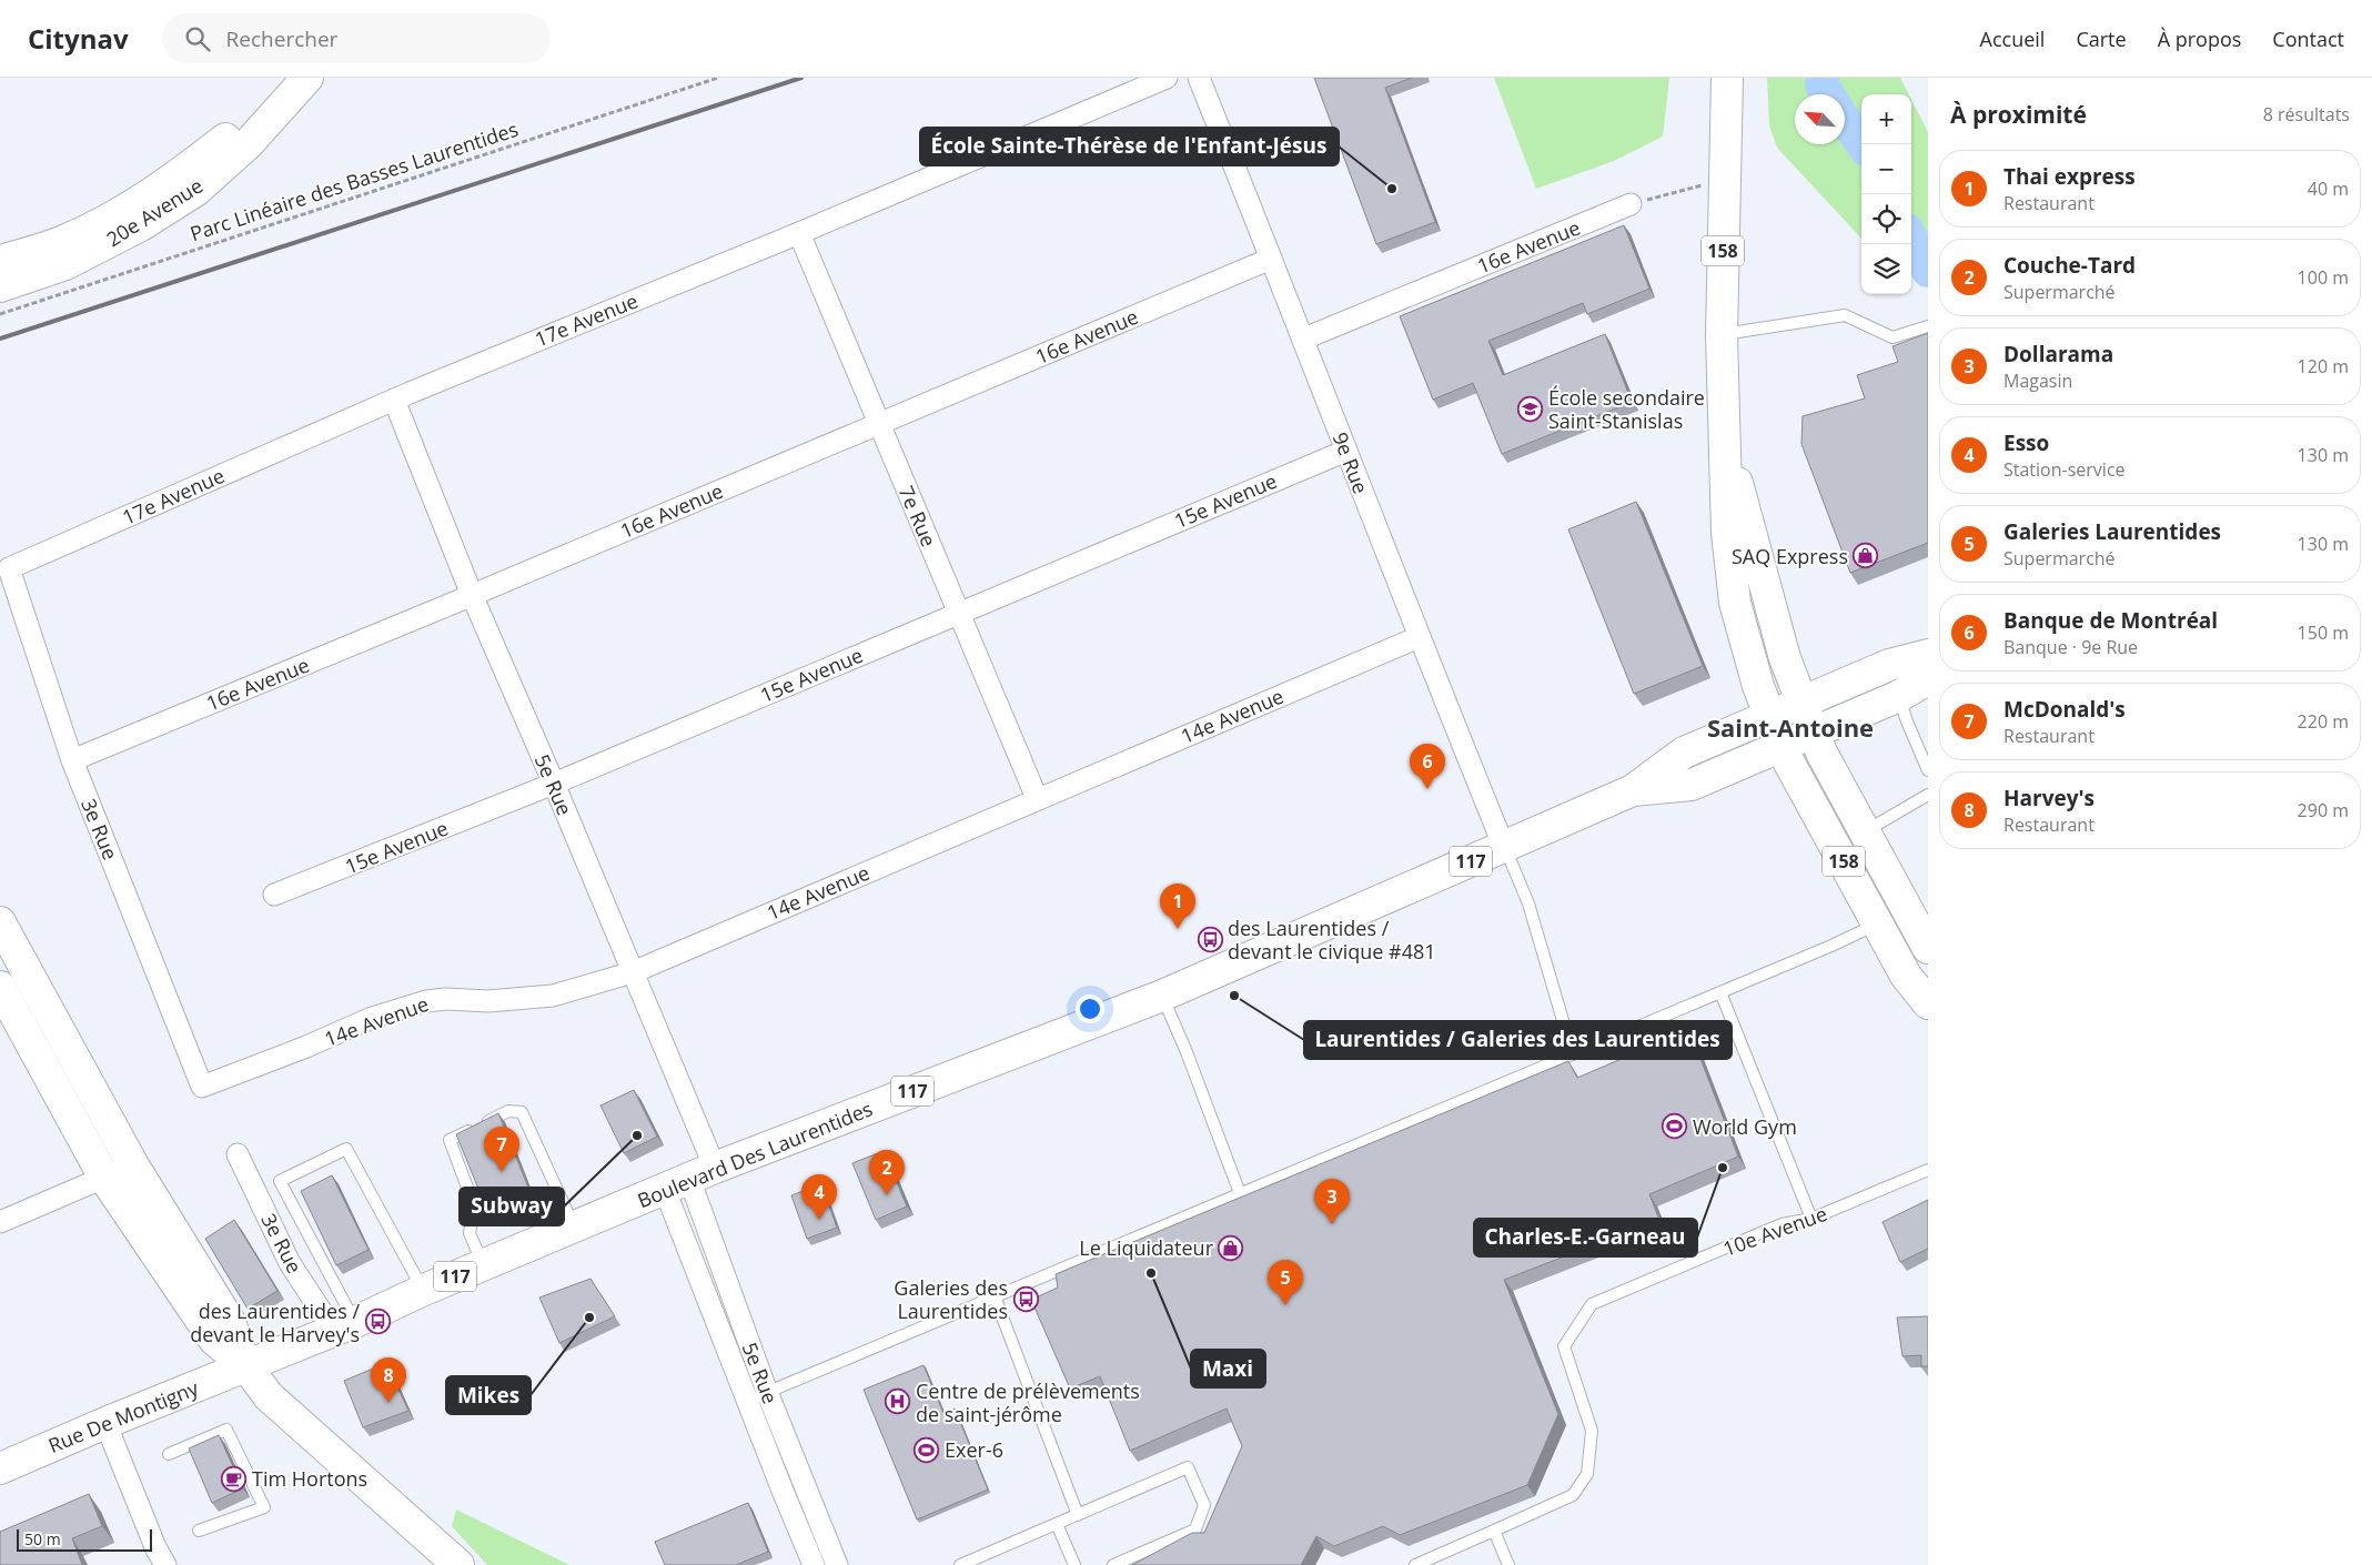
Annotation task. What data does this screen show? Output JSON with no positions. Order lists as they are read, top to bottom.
{
  "streets": {
    "main road": [
      "20e Avenue",
      "158",
      "117",
      "Boulevard Des Laurentides",
      "Rue De Montigny"
    ],
    "street": [
      "16e Avenue",
      "17e Avenue",
      "9e Rue",
      "15e Avenue",
      "7e Rue",
      "14e Avenue",
      "5e Rue",
      "3e Rue"
    ],
    "lane": ["10e Avenue"],
    "path": ["Parc Linéaire des Basses Laurentides"]
  },
  "crossings": [
    ["16e Avenue", "9e Rue"],
    ["16e Avenue", "7e Rue"],
    ["16e Avenue", "5e Rue"],
    ["16e Avenue", "3e Rue"],
    ["158", "Boulevard Des Laurentides"],
    ["17e Avenue", "7e Rue"],
    ["17e Avenue", "5e Rue"],
    ["17e Avenue", "3e Rue"],
    ["9e Rue", "15e Avenue"],
    ["9e Rue", "14e Avenue"],
    ["9e Rue", "Boulevard Des Laurentides"],
    ["15e Avenue", "7e Rue"],
    ["15e Avenue", "5e Rue"],
    ["7e Rue", "14e Avenue"],
    ["14e Avenue", "5e Rue"],
    ["14e Avenue", "3e Rue"],
    ["5e Rue", "Boulevard Des Laurentides"],
    ["3e Rue", "Boulevard Des Laurentides"],
    ["Boulevard Des Laurentides", "Rue De Montigny"]
  ],
  "districts": ["Saint-Antoine"],
  "places": {
    "other": [
      "École Sainte-Thérèse de l'Enfant-Jésus",
      "Laurentides / Galeries des Laurentides",
      "Subway",
      "Charles-E.-Garneau",
      "Maxi",
      "Mikes"
    ],
    "school or university": ["École secondaire Saint-Stanislas"],
    "shop": ["SAQ Express", "Le Liquidateur"],
    "bus stop": ["des Laurentides / devant le civique #481", "Galeries des Laurentides", "des Laurentides / devant le Harvey's"],
    "sports": ["World Gym", "Exer-6"],
    "hospital": ["Centre de prélèvements de saint-jérôme"],
    "cafe": ["Tim Hortons"]
  },
  "scale_bar": "50 m",
  "north": "top left",
  "page": {
    "header": "Citynav",
    "search": "Rechercher",
    "nav": [
      "Accueil",
      "Carte",
      "À propos",
      "Contact"
    ],
    "heading": ["À proximité", "8 résultats"],
    "map_buttons": ["+", "−"],
    "list": [
      {
        "mark": "1",
        "name": "Thai express",
        "note": "Restaurant",
        "value": "40 m"
      },
      {
        "mark": "2",
        "name": "Couche-Tard",
        "note": "Supermarché",
        "value": "100 m"
      },
      {
        "mark": "3",
        "name": "Dollarama",
        "note": "Magasin",
        "value": "120 m"
      },
      {
        "mark": "4",
        "name": "Esso",
        "note": "Station-service",
        "value": "130 m"
      },
      {
        "mark": "5",
        "name": "Galeries Laurentides",
        "note": "Supermarché",
        "value": "130 m"
      },
      {
        "mark": "6",
        "name": "Banque de Montréal",
        "note": "Banque · 9e Rue",
        "value": "150 m"
      },
      {
        "mark": "7",
        "name": "McDonald's",
        "note": "Restaurant",
        "value": "220 m"
      },
      {
        "mark": "8",
        "name": "Harvey's",
        "note": "Restaurant",
        "value": "290 m"
      }
    ],
    "pins": [
      "6",
      "1",
      "7",
      "2",
      "4",
      "3",
      "5",
      "8"
    ],
    "scale": "50 m"
  }
}
